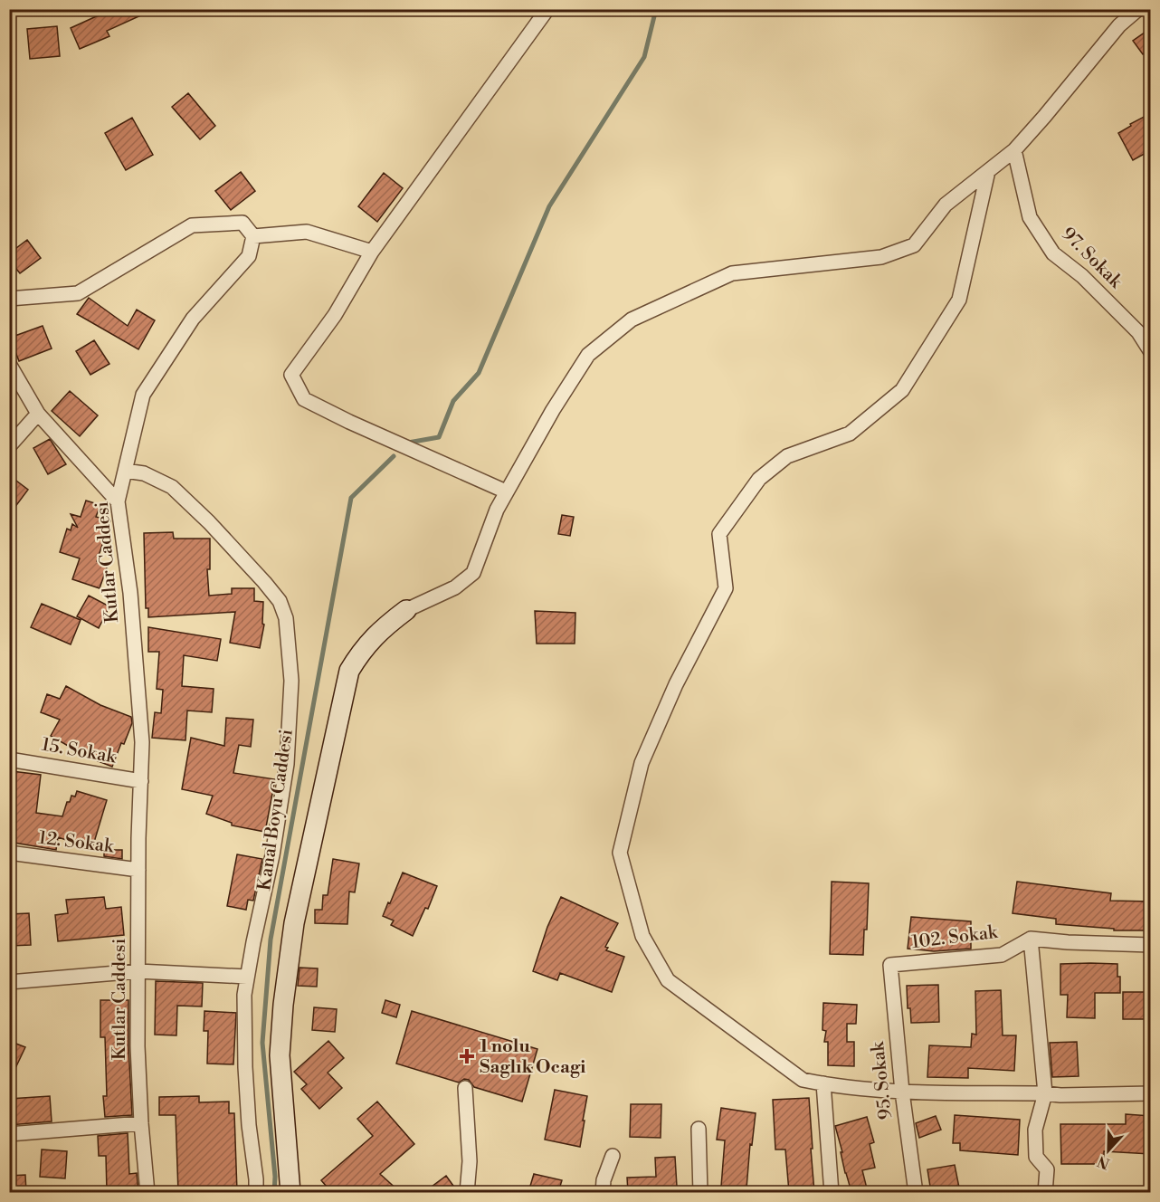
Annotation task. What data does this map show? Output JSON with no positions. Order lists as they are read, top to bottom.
{
  "streets": {
    "street": [
      "97. Sokak",
      "Kutlar Caddesi",
      "15. Sokak",
      "Kanal Boyu Caddesi",
      "12. Sokak",
      "102. Sokak",
      "95. Sokak"
    ]
  },
  "crossings": [
    ["Kutlar Caddesi", "15. Sokak"],
    ["Kutlar Caddesi", "Kanal Boyu Caddesi"],
    ["Kutlar Caddesi", "12. Sokak"],
    ["102. Sokak", "95. Sokak"]
  ],
  "places": {
    "health": ["1 nolu Saglık Ocagi"]
  },
  "north": "bottom"
}
